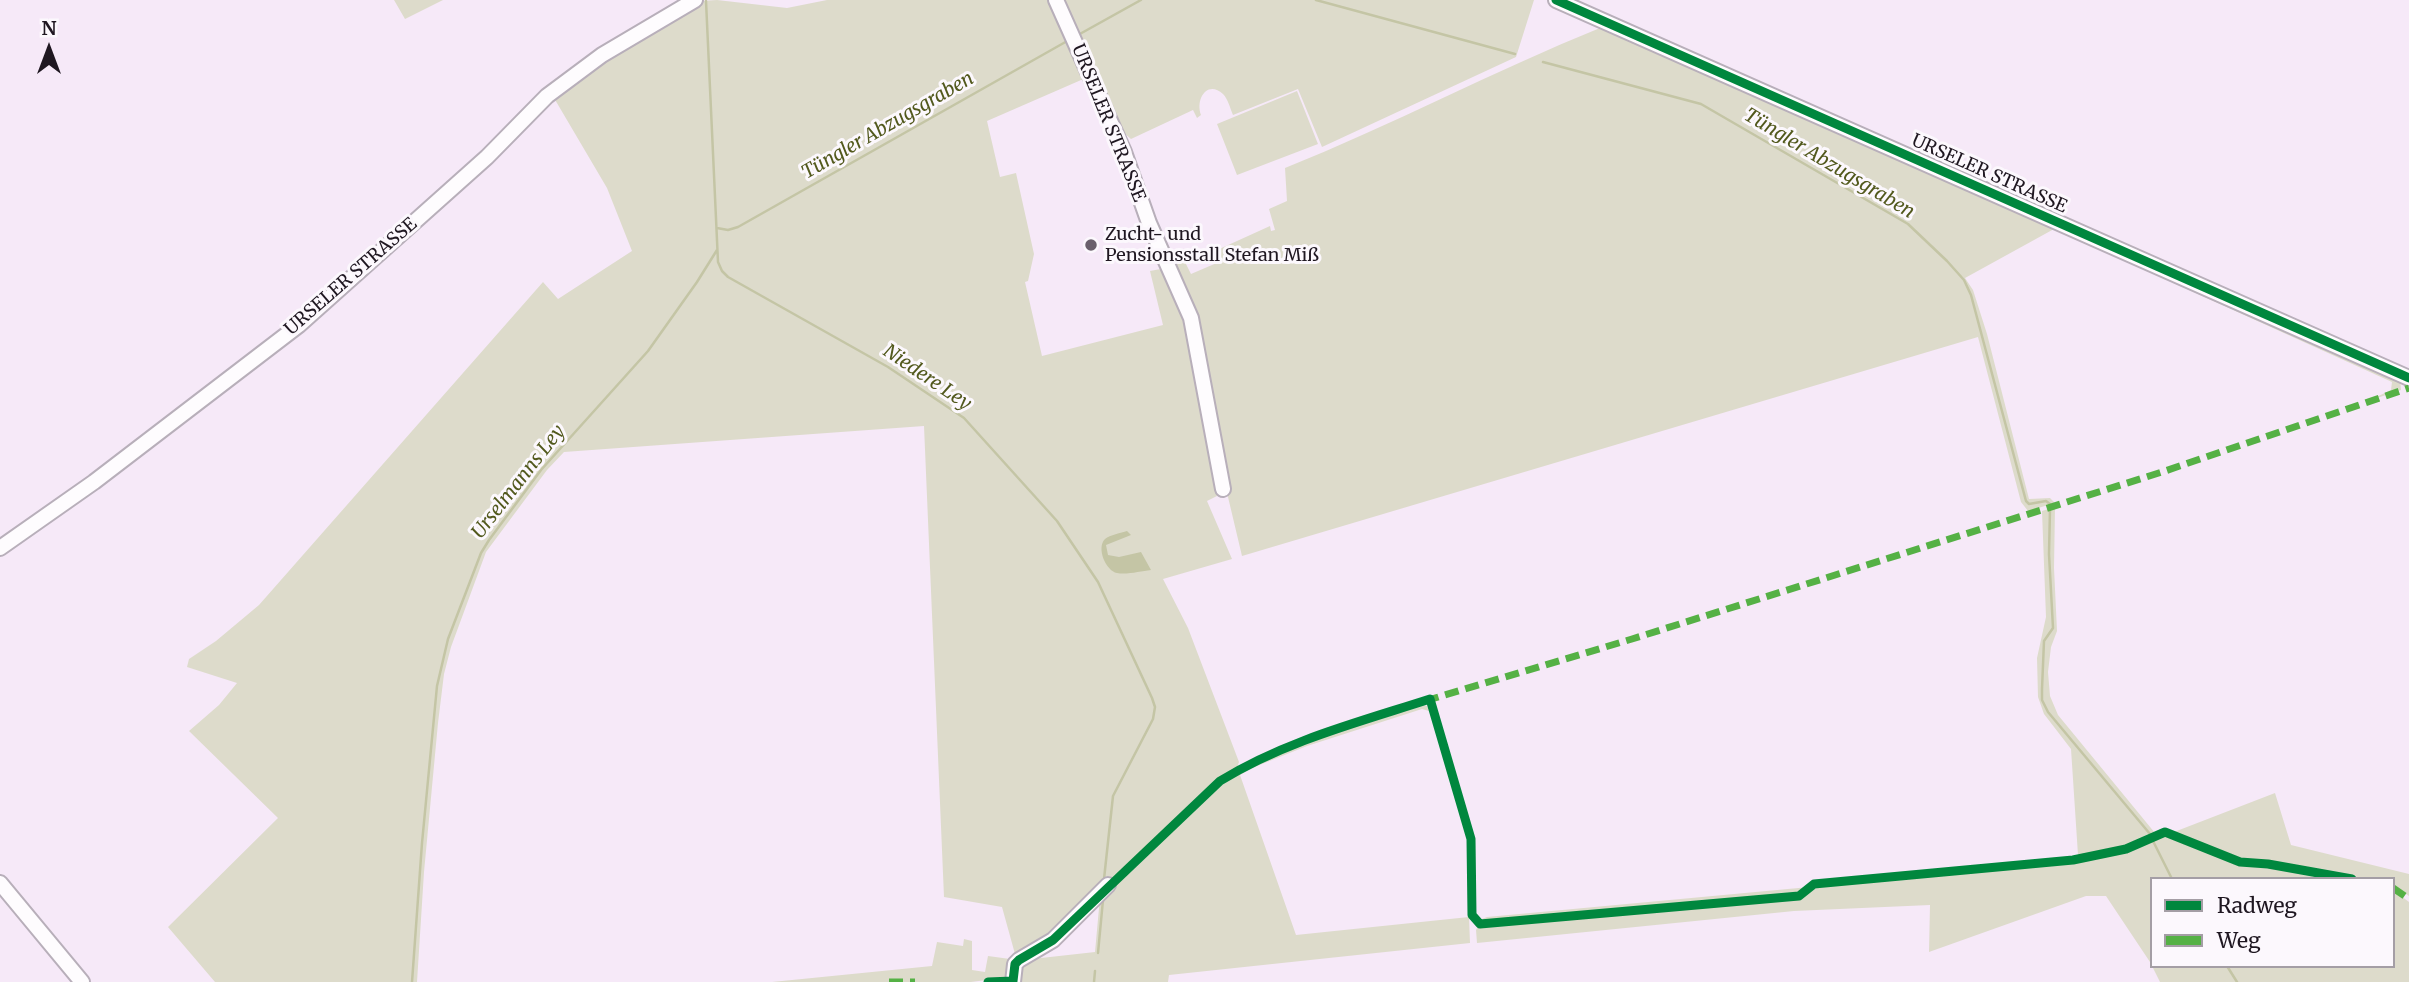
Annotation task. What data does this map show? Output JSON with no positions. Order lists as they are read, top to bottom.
{
  "streets": {
    "street": ["URSELER STRASSE"]
  },
  "water": ["Tüngler Abzugsgraben", "Niedere Ley", "Urselmanns Ley"],
  "places": ["Zucht- und Pensionsstall Stefan Miß"],
  "legend": ["Radweg", "Weg"],
  "north": "top"
}
